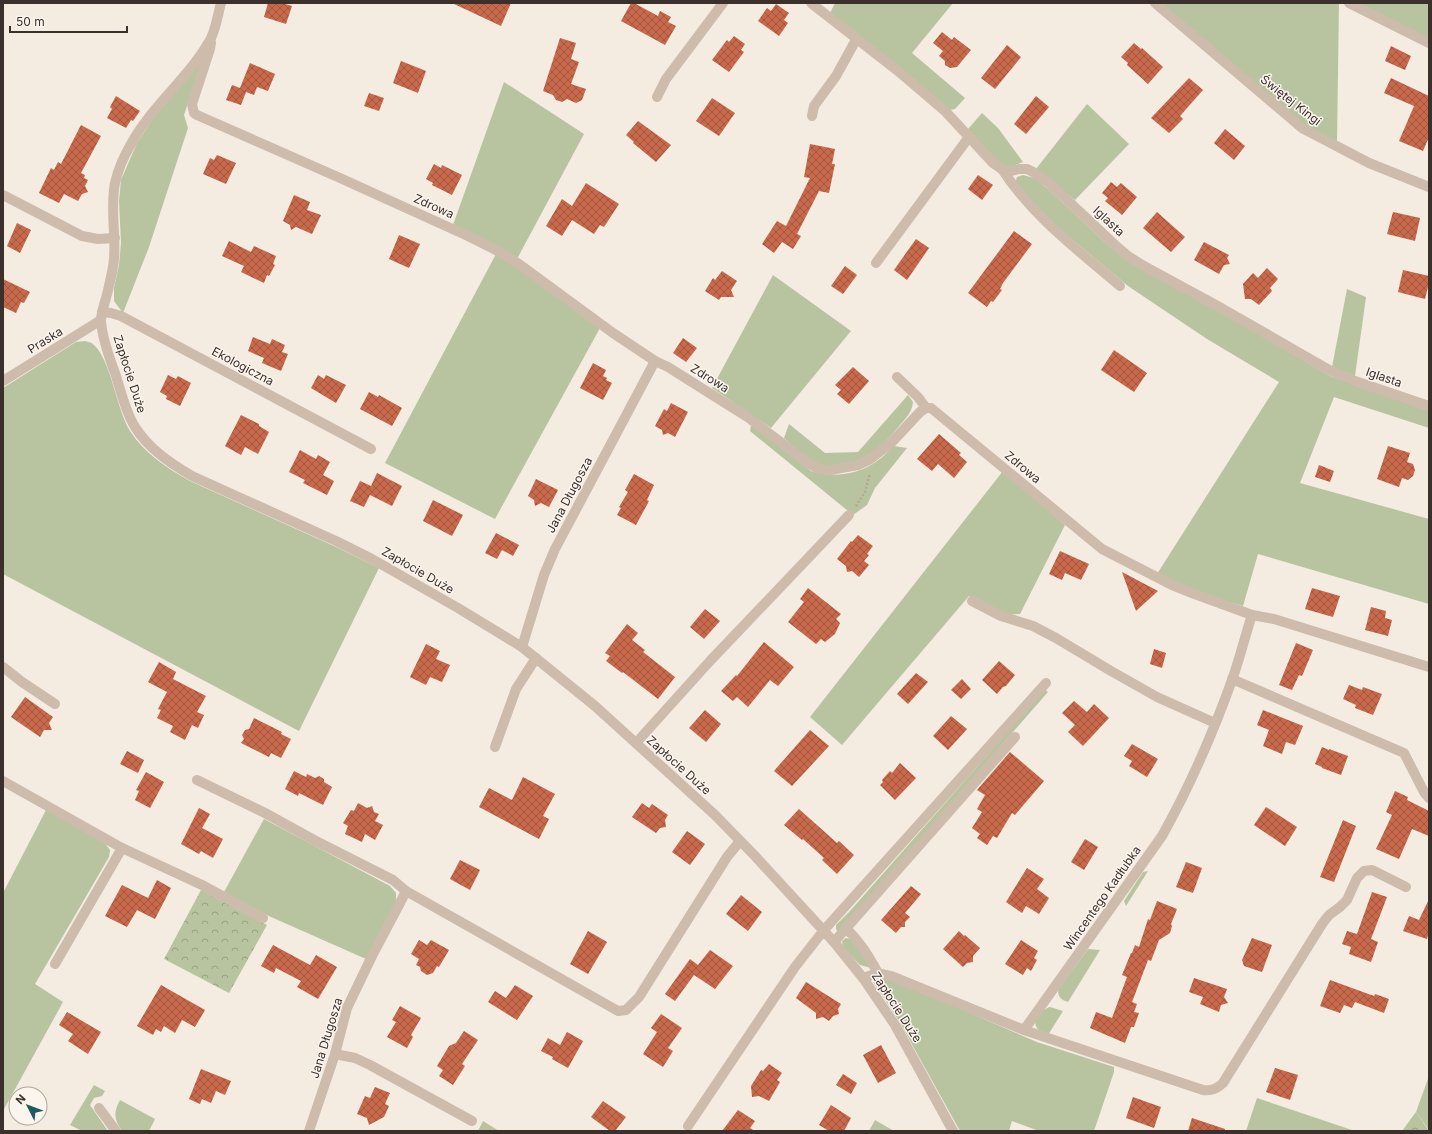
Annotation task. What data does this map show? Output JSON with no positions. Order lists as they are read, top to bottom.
{
  "streets": {
    "street": [
      "Świętej Kingi",
      "Zdrowa",
      "Iglasta",
      "Praska",
      "Ekologiczna",
      "Zapłocie Duże",
      "Jana Długosza",
      "Wincentego Kadłubka"
    ]
  },
  "crossings": [
    ["Zdrowa", "Zapłocie Duże"],
    ["Zdrowa", "Jana Długosza"],
    ["Zdrowa", "Wincentego Kadłubka"],
    ["Praska", "Ekologiczna"],
    ["Praska", "Zapłocie Duże"],
    ["Ekologiczna", "Zapłocie Duże"],
    ["Zapłocie Duże", "Jana Długosza"]
  ],
  "scale_bar": "50 m",
  "north": "top left"
}
